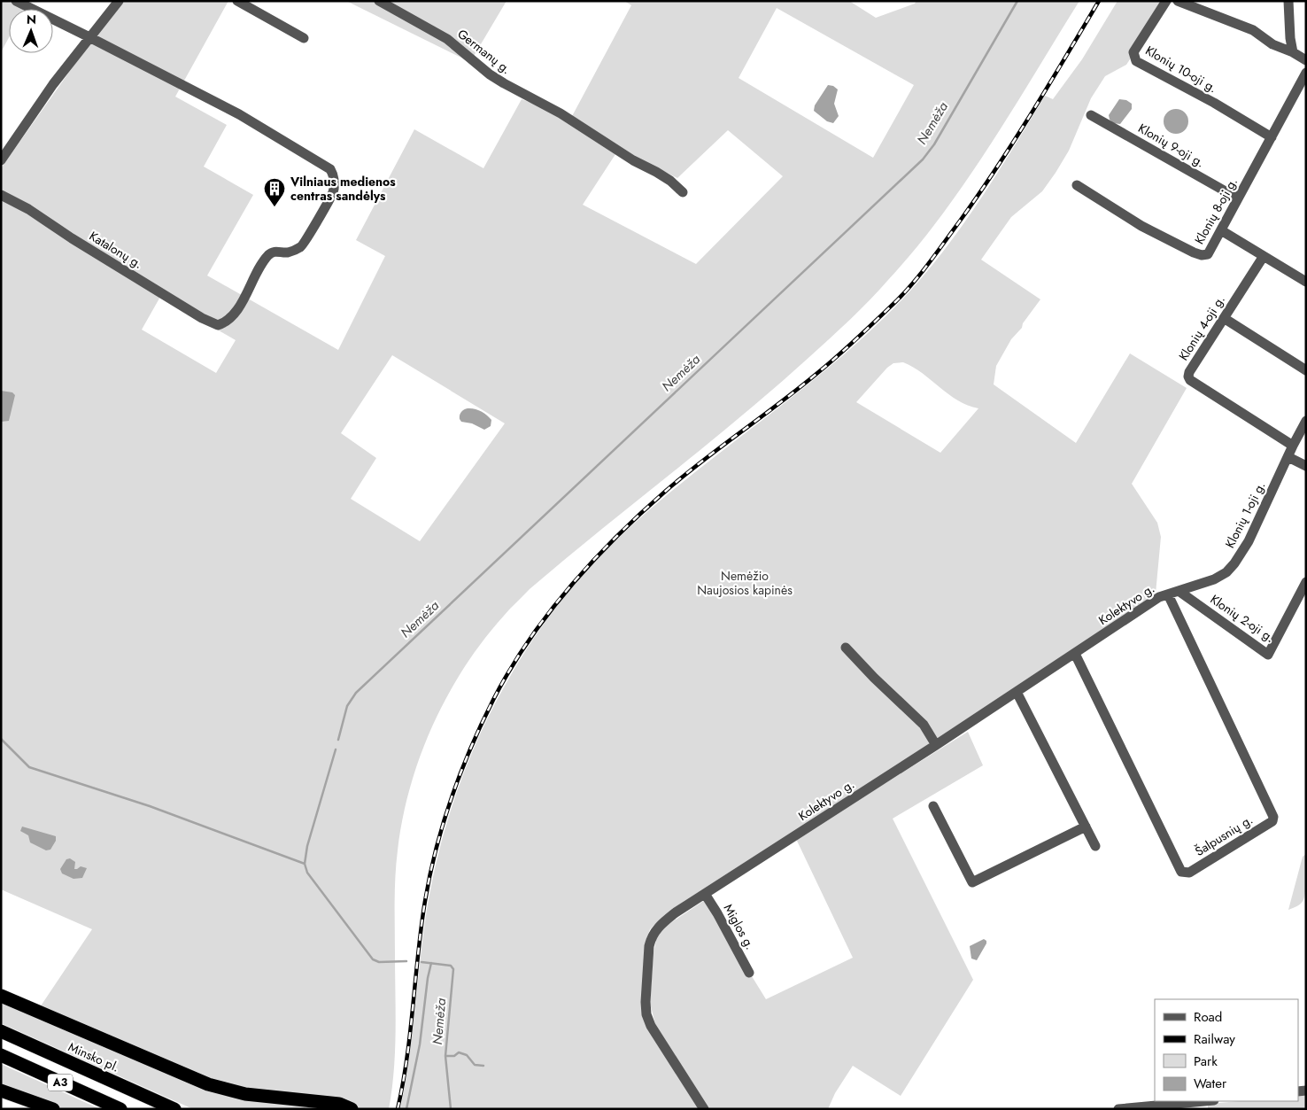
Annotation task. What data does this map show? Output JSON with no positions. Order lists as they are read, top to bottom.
{
  "streets": {
    "highway": ["Minsko pl.", "A3"],
    "street": [
      "Germanų g.",
      "Klonių 10-oji g.",
      "Klonių 9-oji g.",
      "Klonių 8-oji g.",
      "Katalonų g.",
      "Klonių 4-oji g.",
      "Klonių 1-oji g.",
      "Kolektyvo g.",
      "Klonių 2-oji g.",
      "Šalpusnių g.",
      "Miglos g."
    ]
  },
  "crossings": [
    ["Klonių 10-oji g.", "Klonių 8-oji g."],
    ["Klonių 9-oji g.", "Klonių 8-oji g."],
    ["Klonių 4-oji g.", "Klonių 1-oji g."],
    ["Klonių 1-oji g.", "Kolektyvo g."],
    ["Klonių 1-oji g.", "Klonių 2-oji g."],
    ["Kolektyvo g.", "Klonių 2-oji g."],
    ["Kolektyvo g.", "Šalpusnių g."],
    ["Kolektyvo g.", "Miglos g."]
  ],
  "water": ["Nemėža"],
  "parks": ["Nemėžio Naujosios kapinės"],
  "places": {
    "building": ["Vilniaus medienos centras sandėlys"]
  },
  "legend": [
    "Road",
    "Railway",
    "Park",
    "Water"
  ],
  "north": "top"
}
